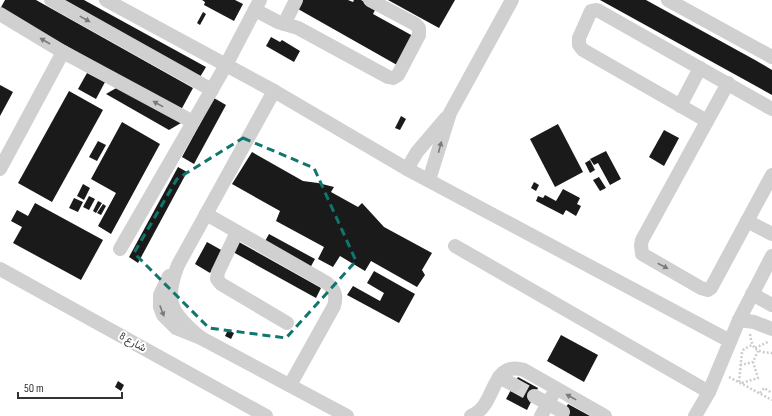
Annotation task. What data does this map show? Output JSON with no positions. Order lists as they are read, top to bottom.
{
  "streets": {
    "street": ["شارع 8"]
  },
  "scale_bar": "50 m"
}
